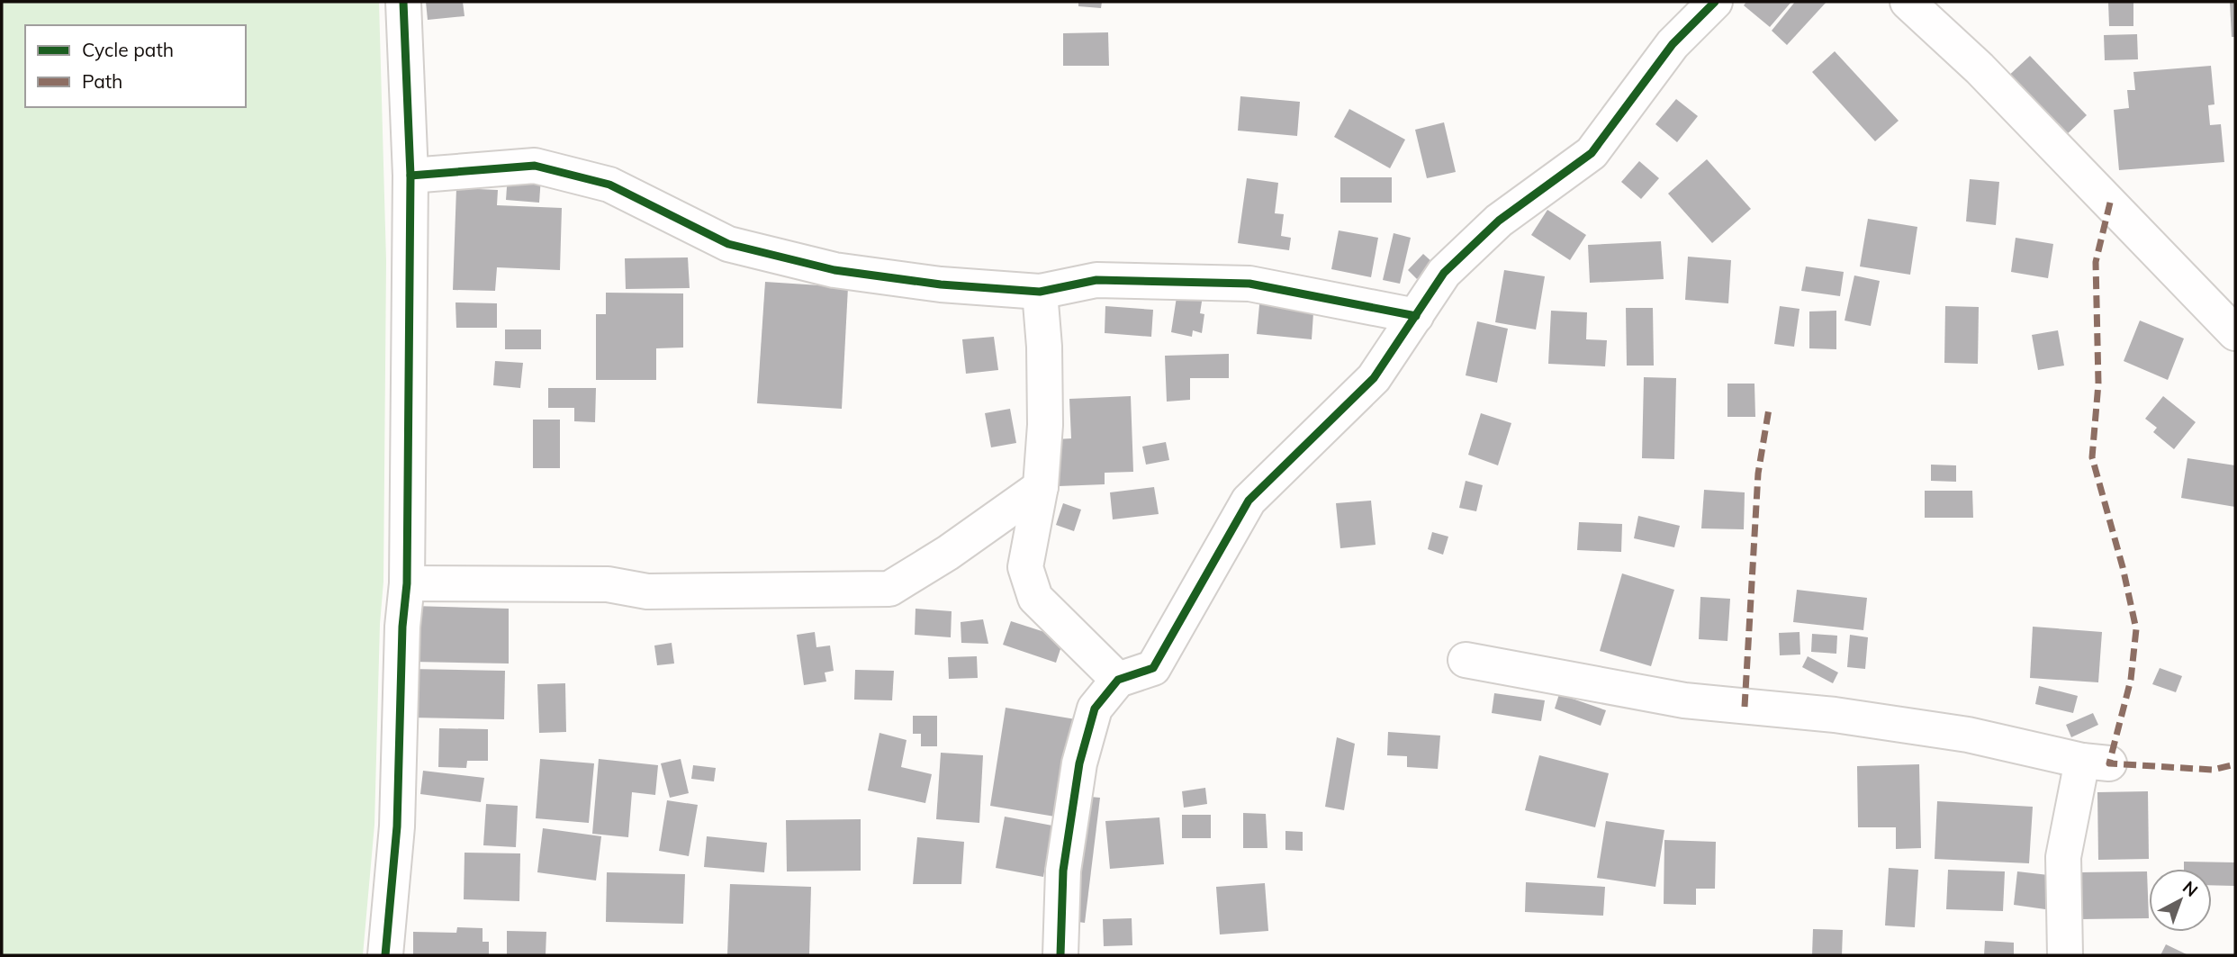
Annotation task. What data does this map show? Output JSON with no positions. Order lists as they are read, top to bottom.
{
  "legend": ["Cycle path", "Path"],
  "north": "top right"
}
